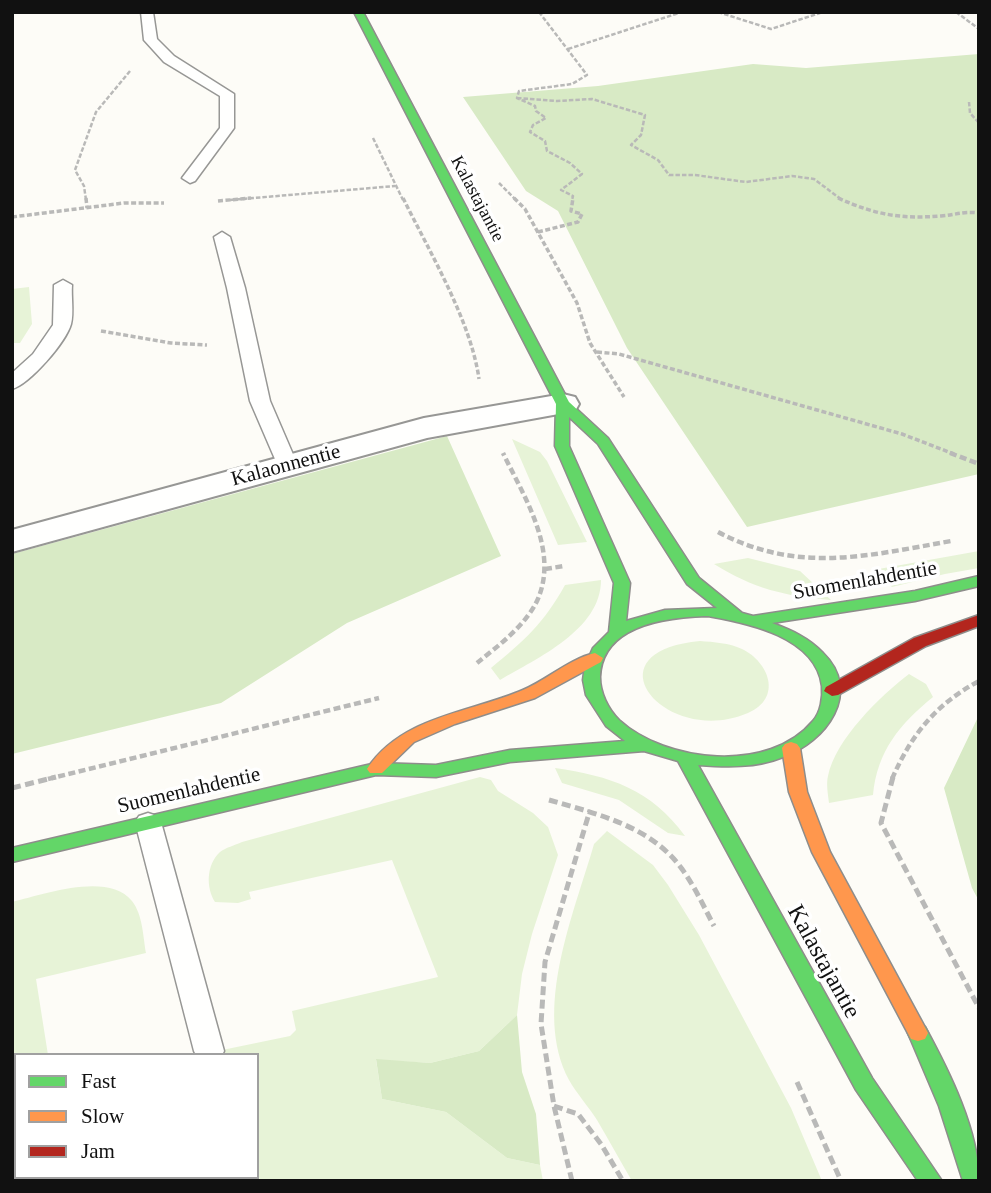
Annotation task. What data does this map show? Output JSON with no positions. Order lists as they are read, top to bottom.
{
  "streets": {
    "main road": ["Kalastajantie", "Suomenlahdentie"],
    "street": ["Kalaonnentie"]
  },
  "crossings": [
    ["Kalastajantie", "Kalaonnentie"],
    ["Kalastajantie", "Suomenlahdentie"]
  ],
  "legend": ["Fast", "Slow", "Jam"]
}
